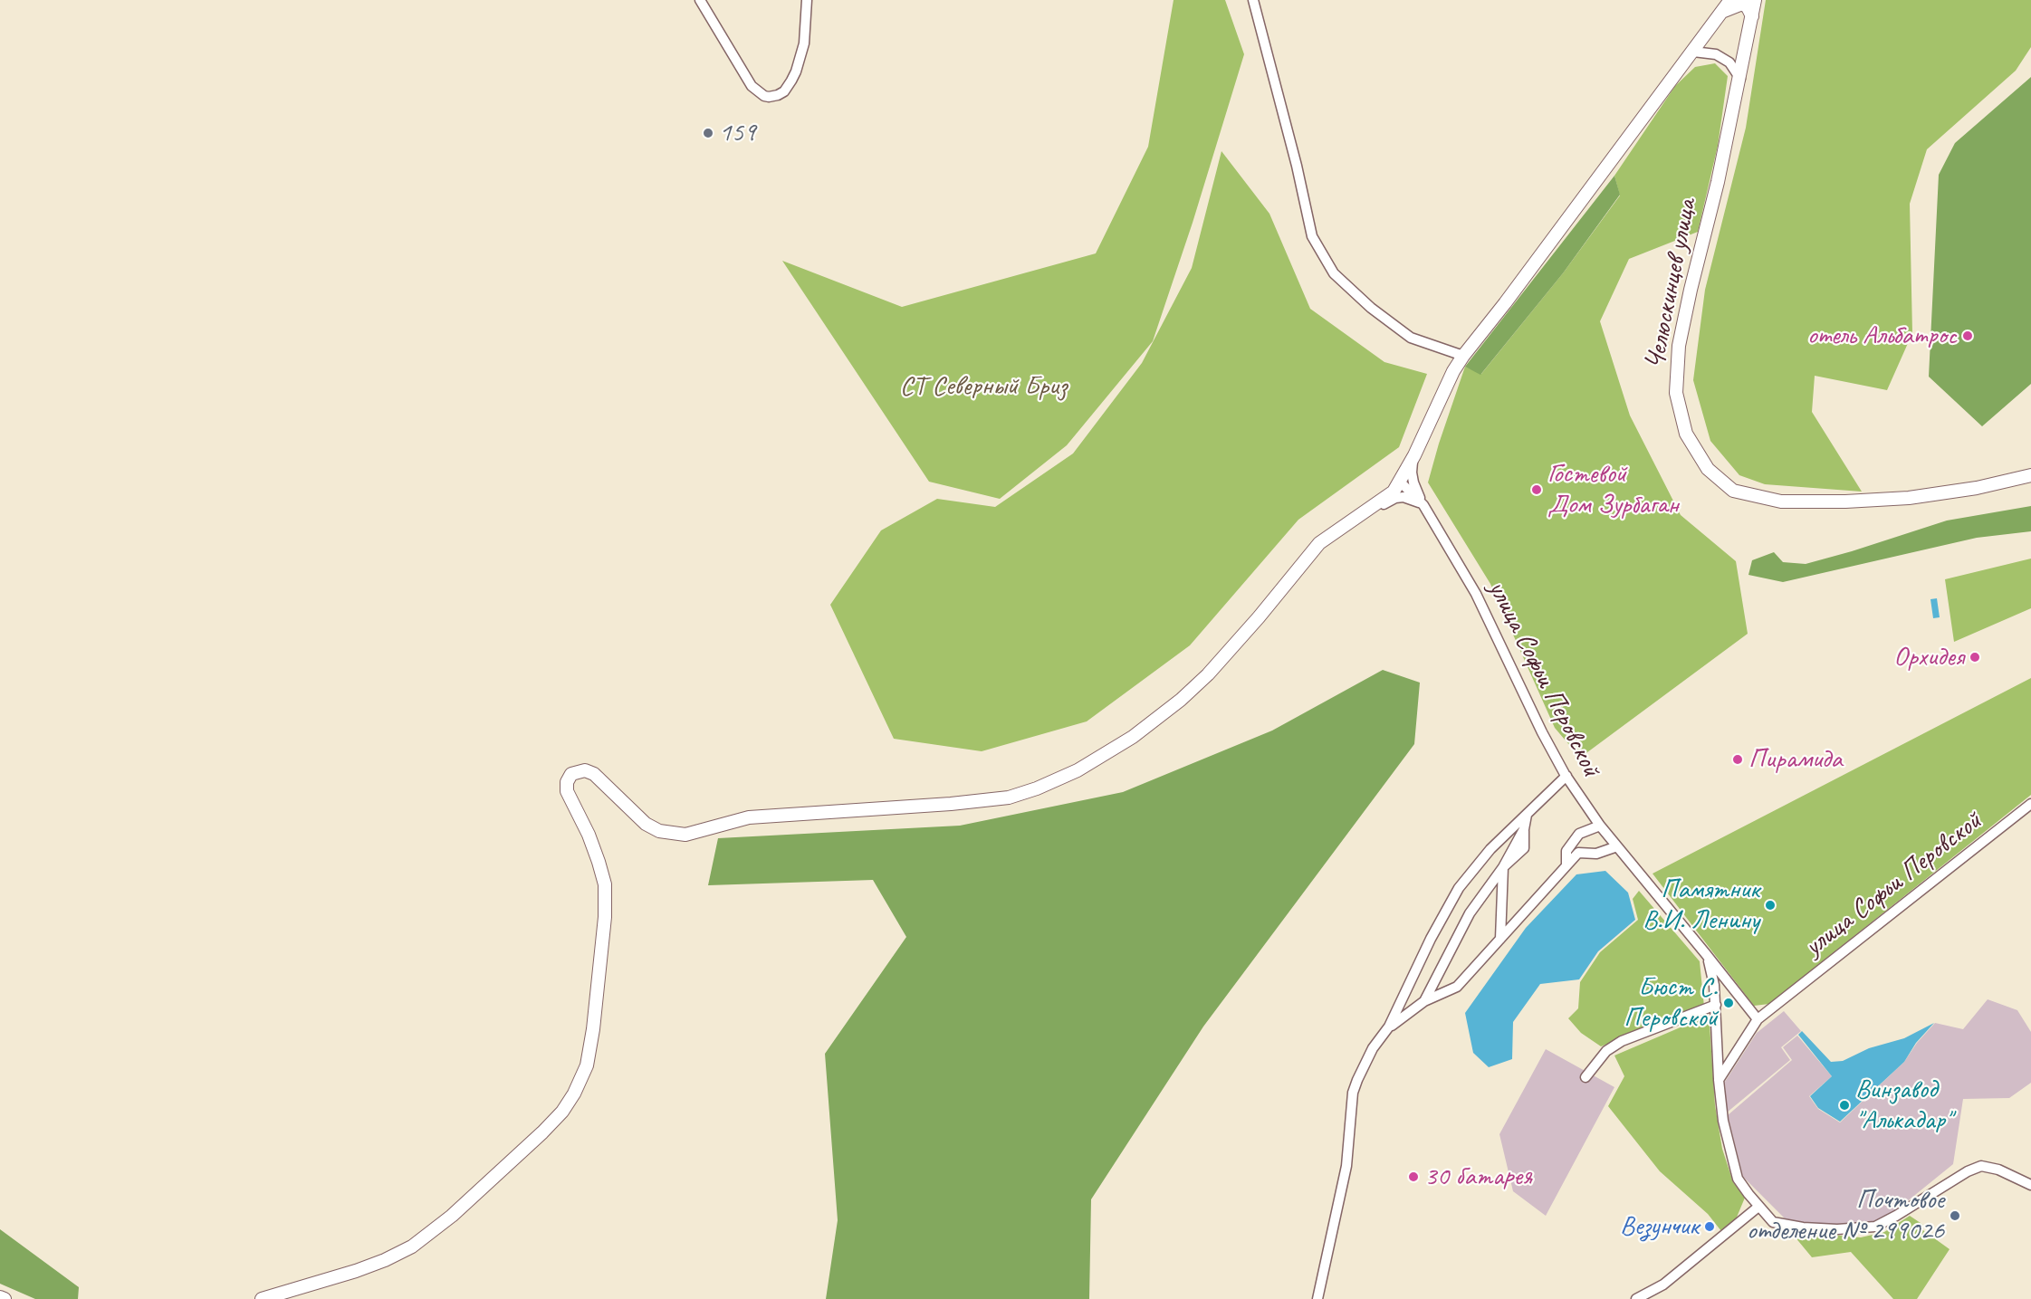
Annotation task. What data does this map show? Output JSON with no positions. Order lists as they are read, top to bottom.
{
  "streets": {
    "main road": ["Челюскинцев улица"],
    "street": ["улица Софьи Перовской"]
  },
  "parks": ["СТ Северный Бриз"],
  "places": [
    "159",
    "отель Альбатрос",
    "Гостевой Дом Зурбаган",
    "Орхидея",
    "Пирамида",
    "Памятник В.И. Ленину",
    "Бюст С. Перовской",
    "Винзавод \"Алькадар\"",
    "30 батарея",
    "Почтовое отделение № 299026",
    "Везунчик"
  ]
}
